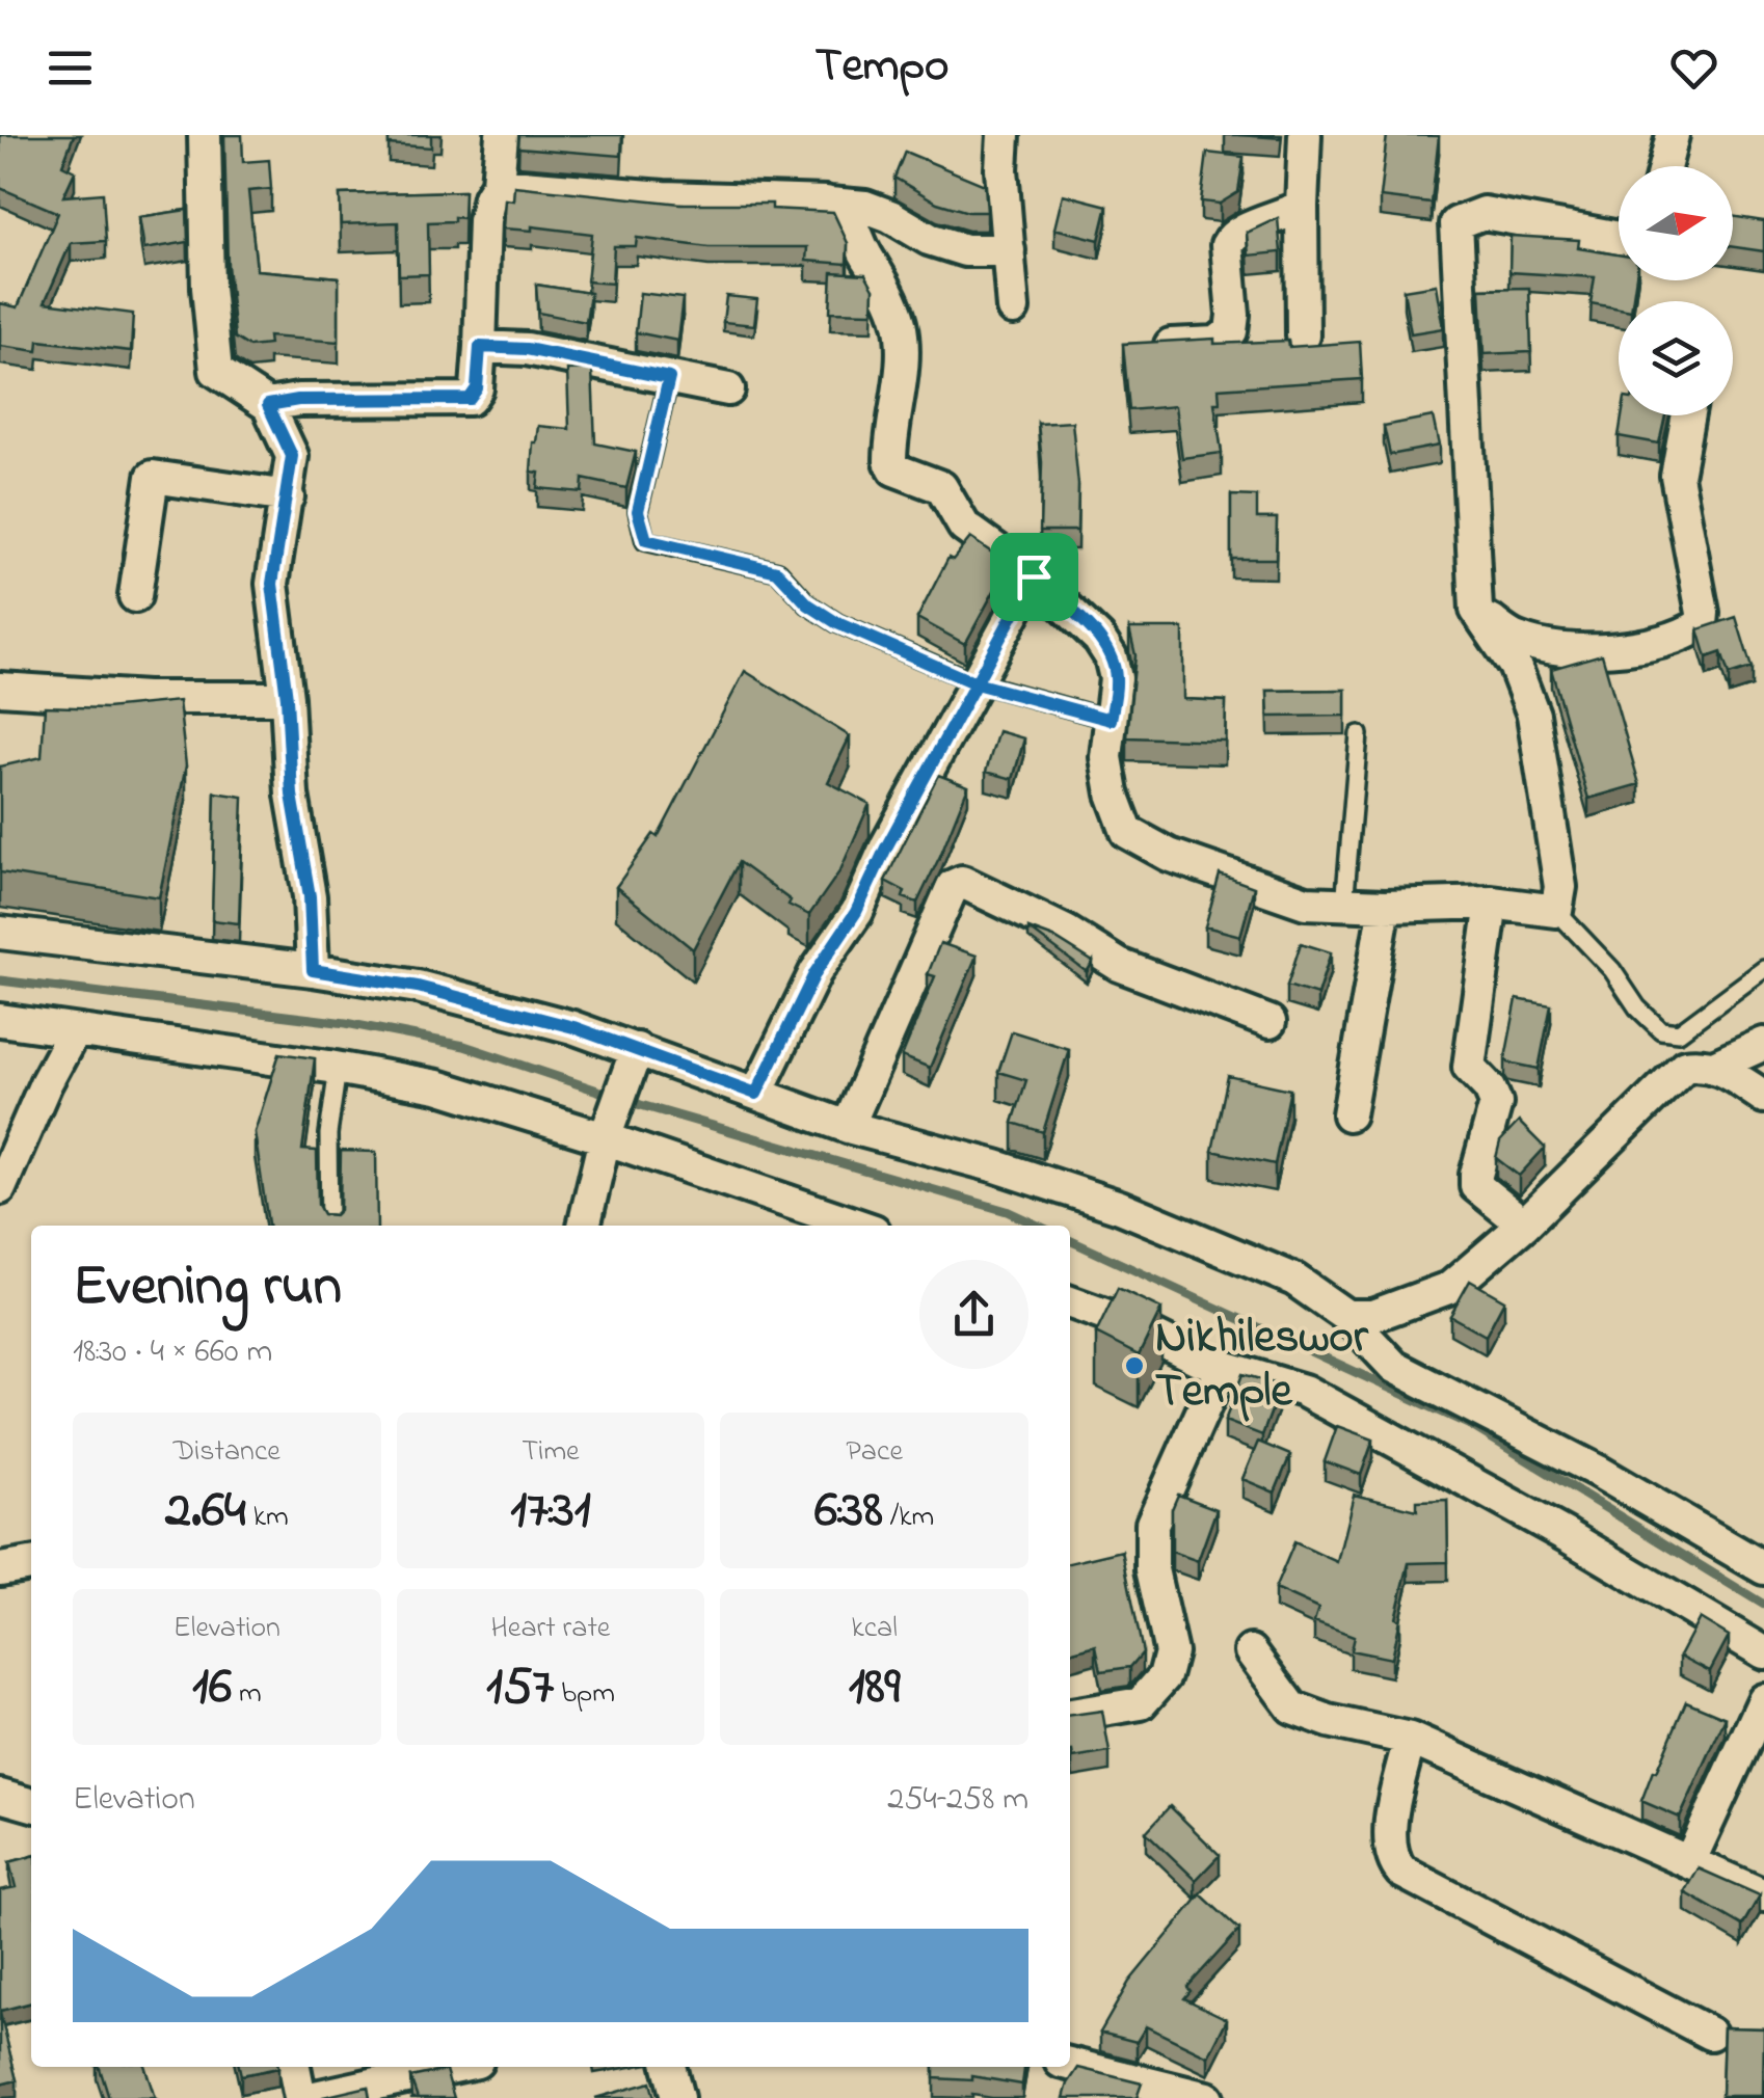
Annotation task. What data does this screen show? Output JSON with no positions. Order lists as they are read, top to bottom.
{
  "places": ["Nikhileswor Temple"],
  "north": "right",
  "page": {
    "header": "Tempo",
    "heading": ["Evening run", "18:30 · 4 × 660 m"],
    "stats": [
      ["Distance", "2.64 km"],
      ["Time", "17:31"],
      ["Pace", "6:38 /km"],
      ["Elevation", "16 m"],
      ["Heart rate", "157 bpm"],
      ["kcal", "189"]
    ],
    "chart": ["Elevation", "254–258 m"]
  }
}
